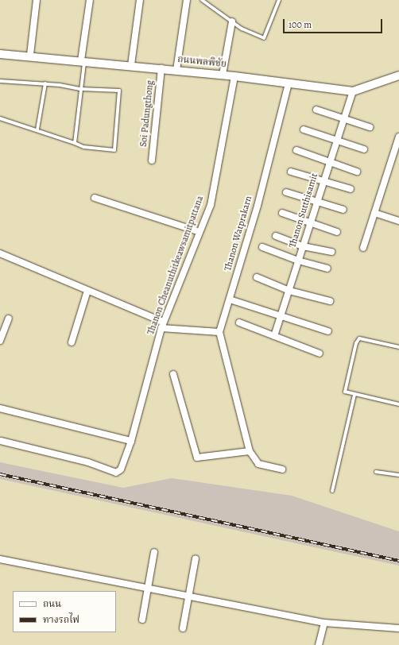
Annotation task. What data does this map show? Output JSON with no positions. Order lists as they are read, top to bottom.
{
  "streets": {
    "street": [
      "ถนนพลพิชัย",
      "Soi Padungthong",
      "Thanon Sutthisamit",
      "Thanon Watprakarn",
      "Thanon Cheanuthitkeawsamitpattana"
    ]
  },
  "crossings": [
    ["ถนนพลพิชัย", "Soi Padungthong"],
    ["ถนนพลพิชัย", "Thanon Sutthisamit"],
    ["ถนนพลพิชัย", "Thanon Watprakarn"],
    ["ถนนพลพิชัย", "Thanon Cheanuthitkeawsamitpattana"]
  ],
  "legend": ["ถนน", "ทางรถไฟ"],
  "scale_bar": "100 m"
}
